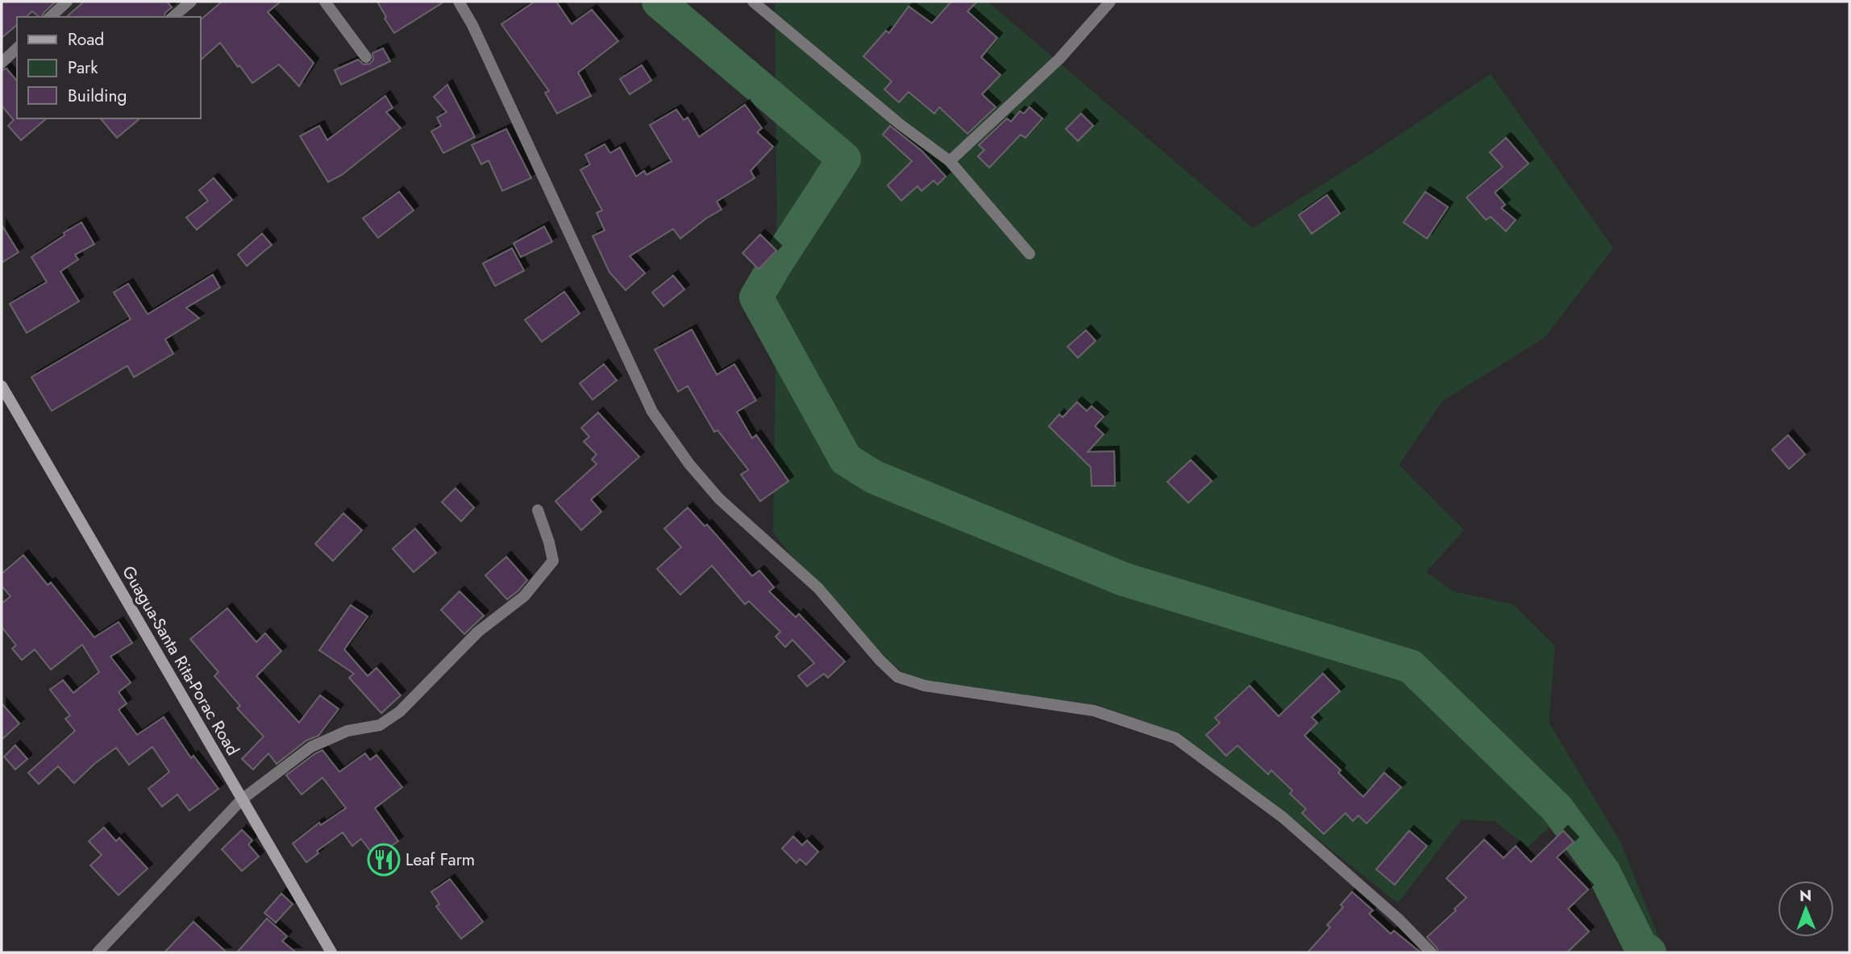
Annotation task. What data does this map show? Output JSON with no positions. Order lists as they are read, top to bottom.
{
  "streets": {
    "main road": ["Guagua-Santa Rita-Porac Road"]
  },
  "places": {
    "restaurant": ["Leaf Farm"]
  },
  "legend": ["Road", "Park", "Building"],
  "north": "top"
}
